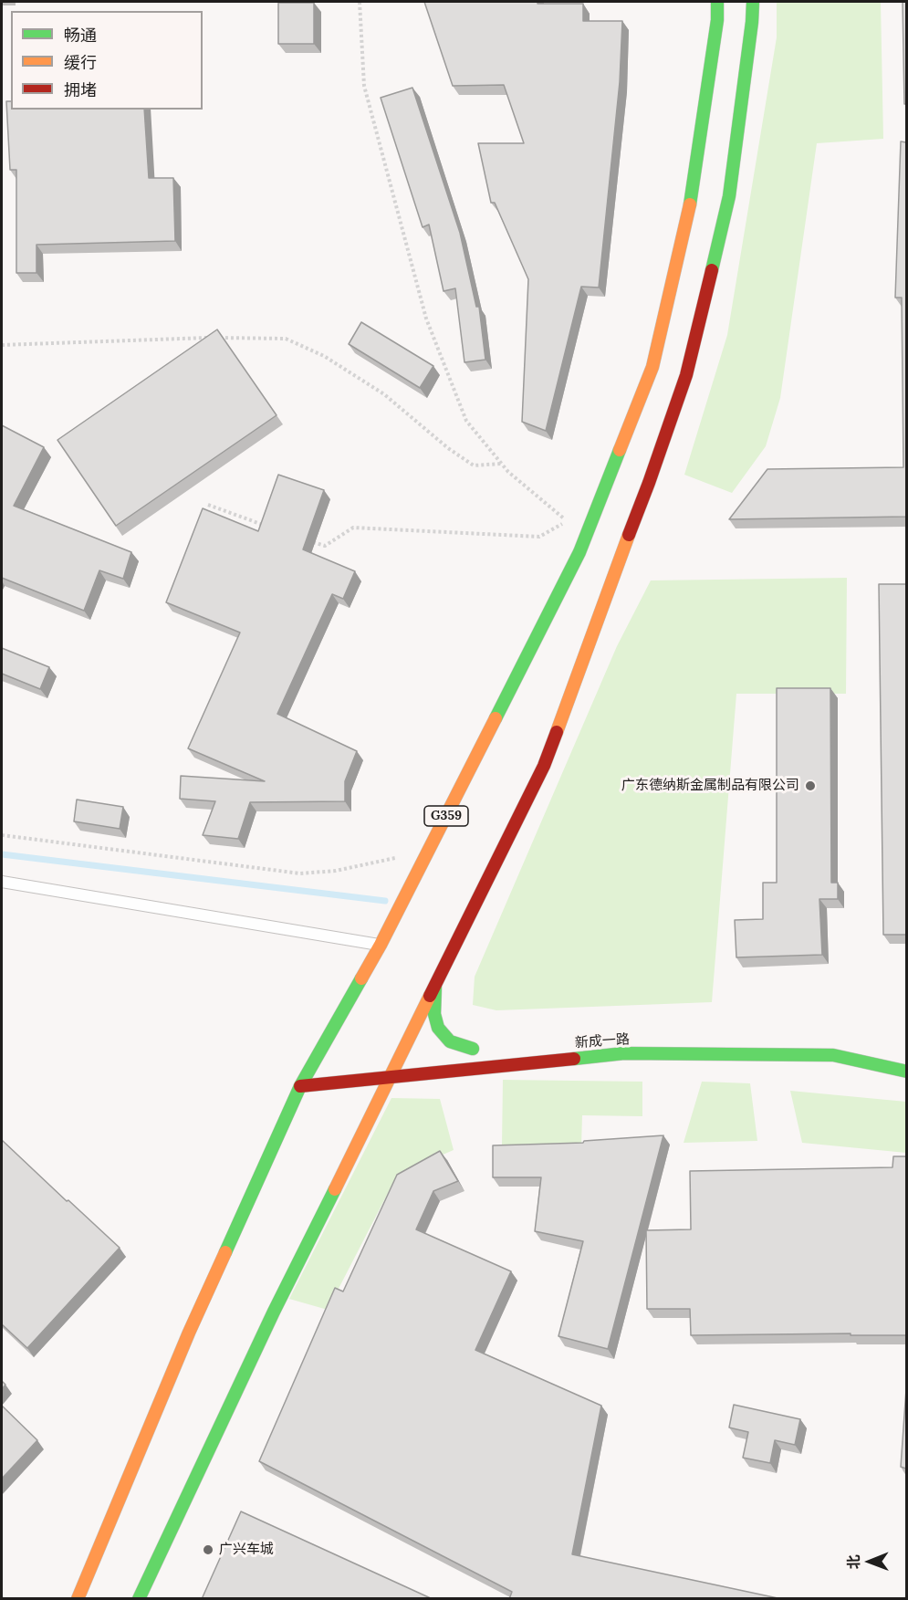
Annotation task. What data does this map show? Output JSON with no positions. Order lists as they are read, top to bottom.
{
  "streets": {
    "main road": ["G359", "新成一路"]
  },
  "crossings": [
    ["G359", "新成一路"]
  ],
  "places": ["广东德纳斯金属制品有限公司", "广兴车城"],
  "legend": ["畅通", "缓行", "拥堵"],
  "north": "left"
}
